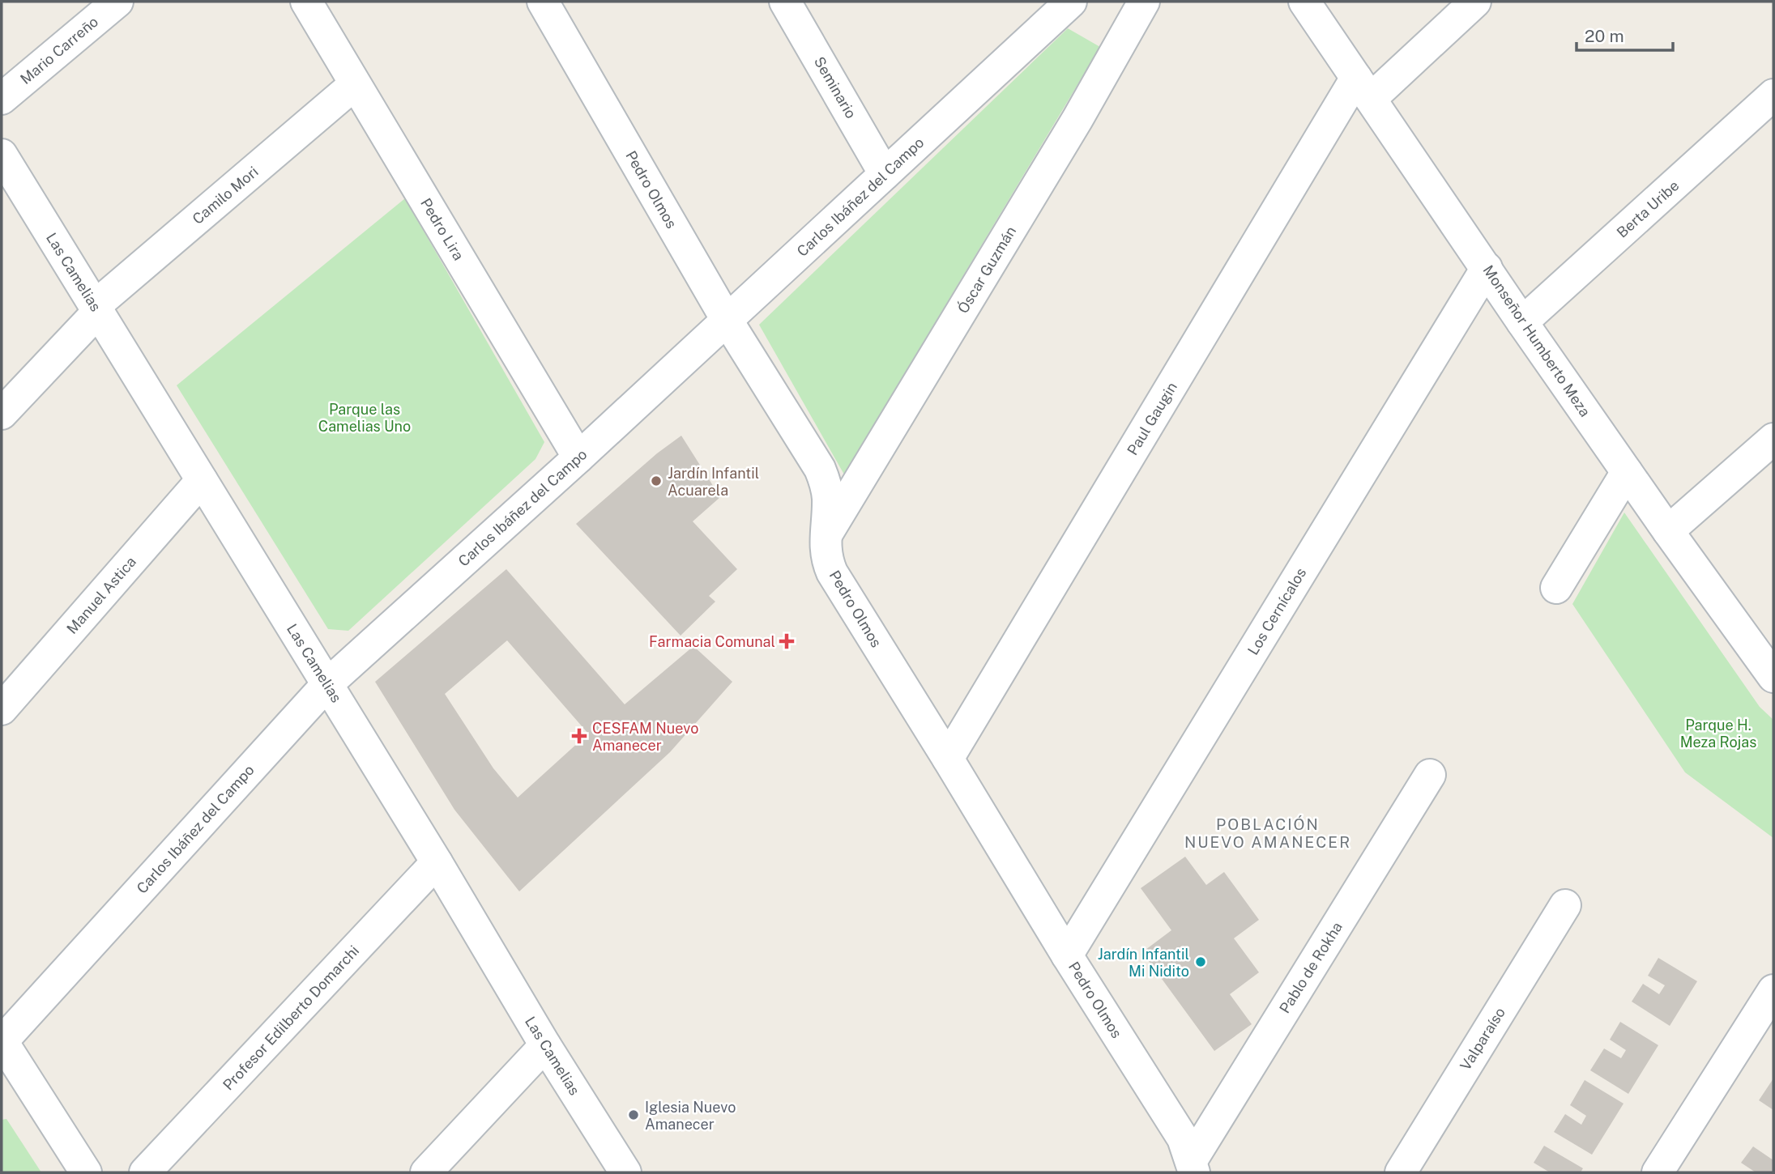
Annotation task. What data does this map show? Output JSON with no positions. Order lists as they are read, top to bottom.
{
  "streets": {
    "street": [
      "Mario Carreño",
      "Seminario",
      "Pedro Olmos",
      "Camilo Mori",
      "Carlos Ibáñez del Campo",
      "Berta Uribe",
      "Pedro Lira",
      "Óscar Guzmán",
      "Las Camelias",
      "Monseñor Humberto Meza",
      "Paul Gaugin",
      "Manuel Astica",
      "Los Cernícalos",
      "Pablo de Rokha",
      "Profesor Edilberto Domarchi",
      "Valparaíso"
    ]
  },
  "crossings": [
    ["Seminario", "Carlos Ibáñez del Campo"],
    ["Pedro Olmos", "Carlos Ibáñez del Campo"],
    ["Pedro Olmos", "Óscar Guzmán"],
    ["Pedro Olmos", "Paul Gaugin"],
    ["Pedro Olmos", "Los Cernícalos"],
    ["Pedro Olmos", "Pablo de Rokha"],
    ["Camilo Mori", "Pedro Lira"],
    ["Camilo Mori", "Las Camelias"],
    ["Carlos Ibáñez del Campo", "Pedro Lira"],
    ["Carlos Ibáñez del Campo", "Las Camelias"],
    ["Berta Uribe", "Monseñor Humberto Meza"],
    ["Las Camelias", "Manuel Astica"],
    ["Las Camelias", "Profesor Edilberto Domarchi"],
    ["Monseñor Humberto Meza", "Paul Gaugin"],
    ["Monseñor Humberto Meza", "Los Cernícalos"]
  ],
  "districts": ["POBLACIÓN NUEVO AMANECER"],
  "parks": ["Parque las Camelias Uno", "Parque H. Meza Rojas"],
  "places": {
    "other": ["Jardín Infantil Acuarela", "Jardín Infantil Mi Nidito", "Iglesia Nuevo Amanecer"],
    "health": ["Farmacia Comunal", "CESFAM Nuevo Amanecer"]
  },
  "scale_bar": "20 m"
}
